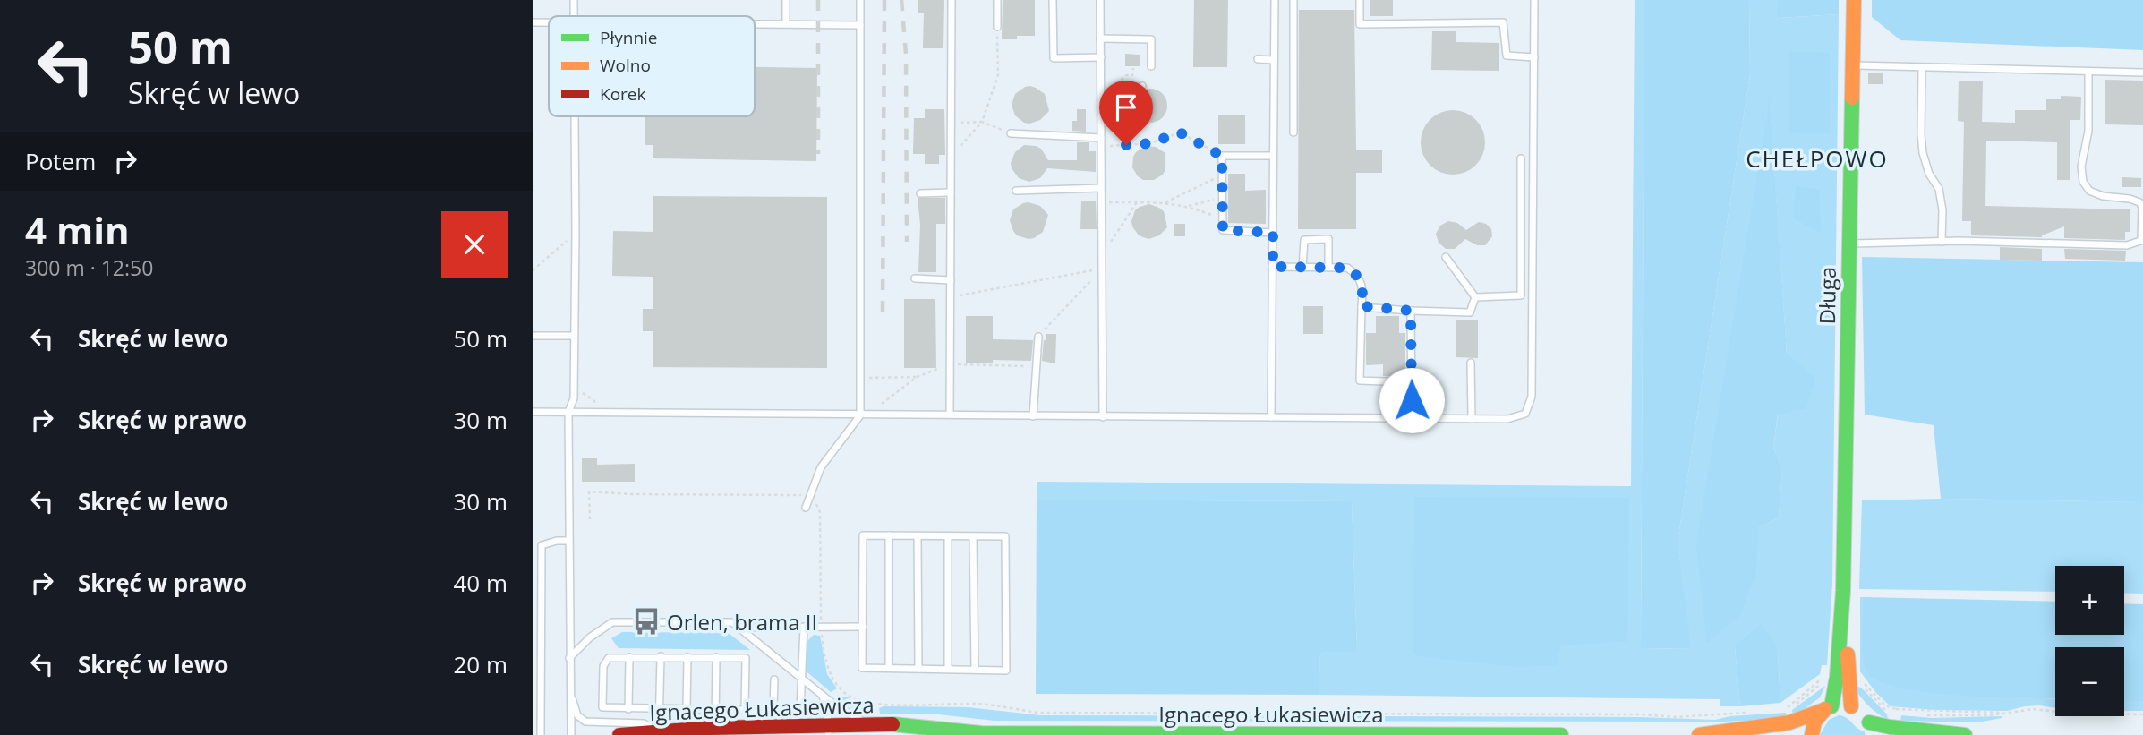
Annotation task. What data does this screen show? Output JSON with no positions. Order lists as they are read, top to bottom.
{
  "streets": {
    "main road": ["Długa", "Ignacego Łukasiewicza"]
  },
  "districts": ["CHEŁPOWO"],
  "places": {
    "bus stop": ["Orlen, brama II"]
  },
  "legend": ["Płynnie", "Wolno", "Korek"],
  "page": {
    "turn": ["50 m", "Skręć w lewo"],
    "then": "Potem",
    "heading": ["4 min", "300 m · 12:50"],
    "list": [
      {
        "name": "Skręć w lewo",
        "value": "50 m"
      },
      {
        "name": "Skręć w prawo",
        "value": "30 m"
      },
      {
        "name": "Skręć w lewo",
        "value": "30 m"
      },
      {
        "name": "Skręć w prawo",
        "value": "40 m"
      },
      {
        "name": "Skręć w lewo",
        "value": "20 m"
      }
    ],
    "map_buttons": ["+", "−"]
  }
}
